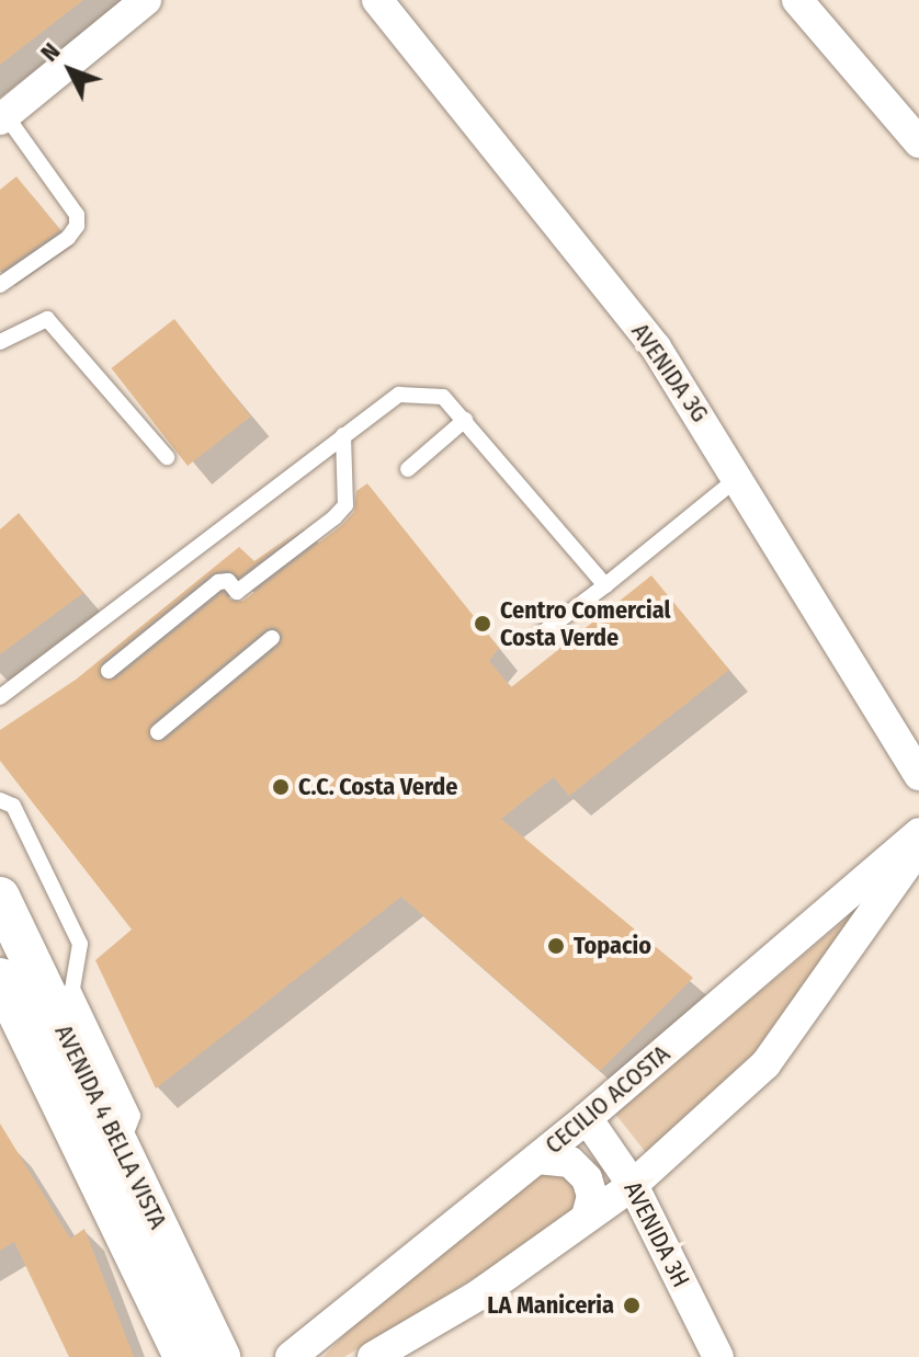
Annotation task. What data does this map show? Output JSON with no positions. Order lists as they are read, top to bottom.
{
  "streets": {
    "street": [
      "AVENIDA 3G",
      "CECILIO ACOSTA",
      "AVENIDA 4 BELLA VISTA",
      "AVENIDA 3H"
    ]
  },
  "crossings": [
    ["CECILIO ACOSTA", "AVENIDA 3H"]
  ],
  "places": [
    "Centro Comercial Costa Verde",
    "C.C. Costa Verde",
    "Topacio",
    "LA Maniceria"
  ],
  "north": "top left"
}
